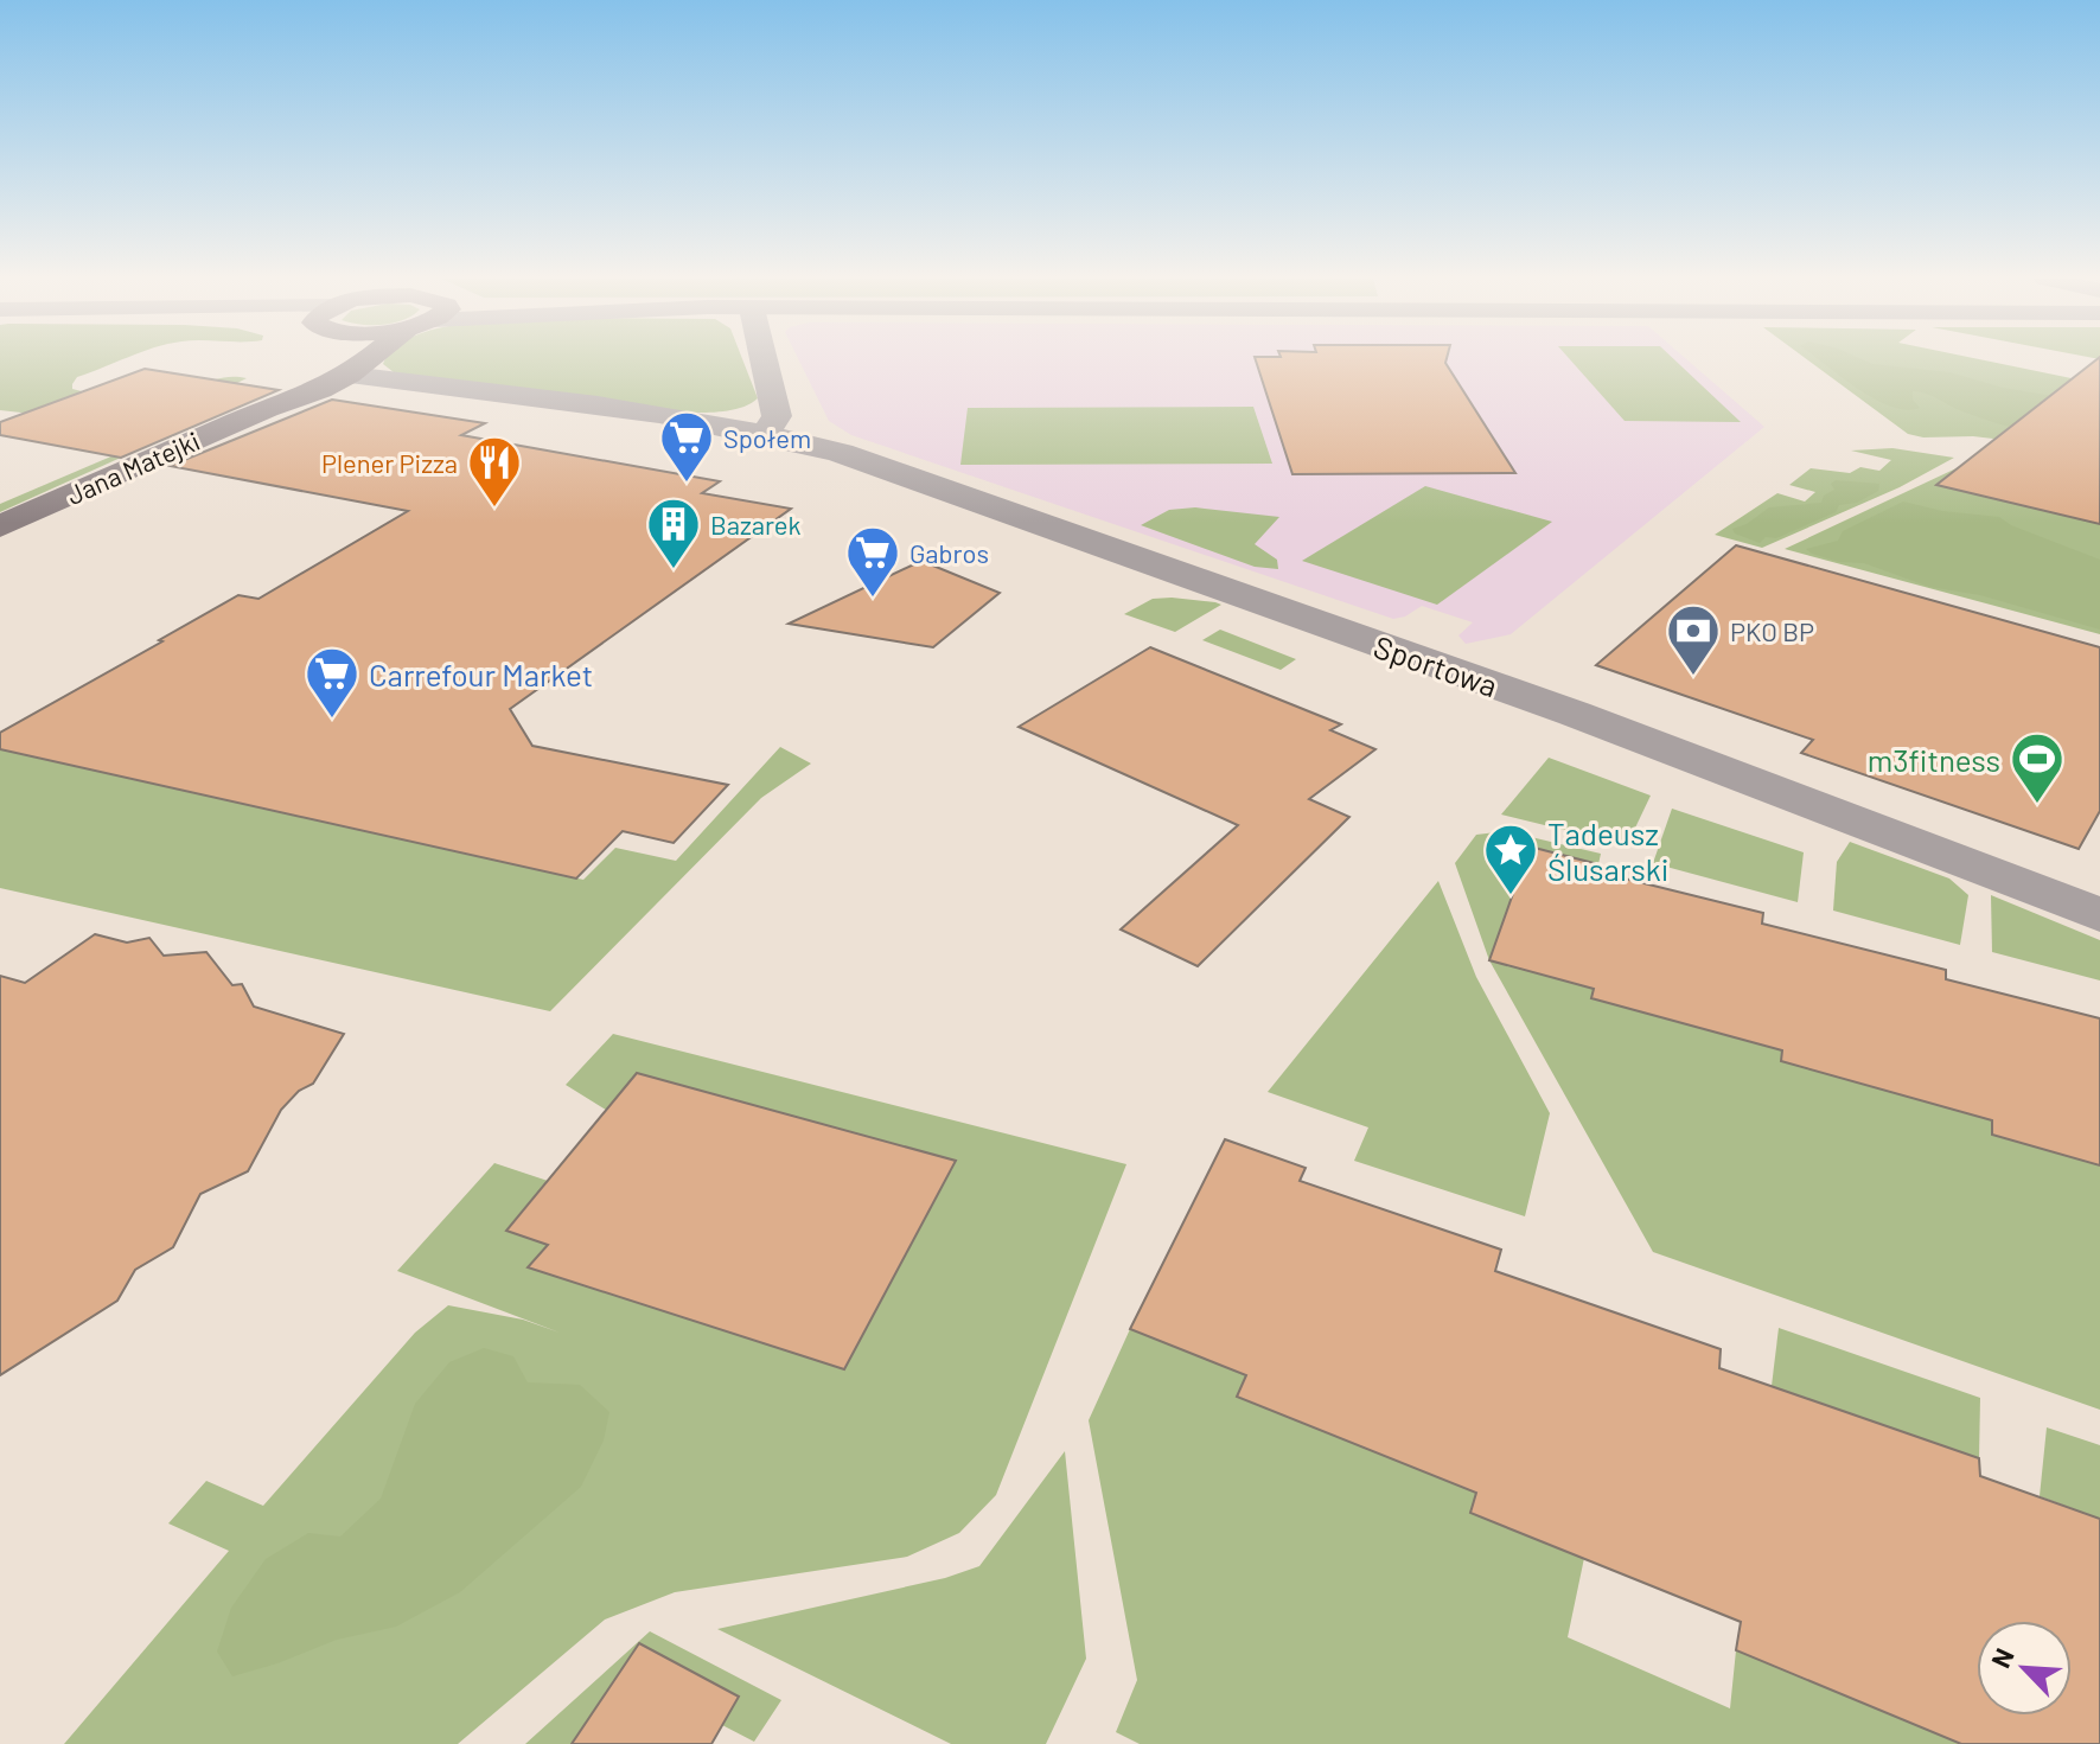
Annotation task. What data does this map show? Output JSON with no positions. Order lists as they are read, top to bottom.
{
  "streets": {
    "main road": ["Jana Matejki"],
    "street": ["Sportowa"]
  },
  "crossings": [
    ["Jana Matejki", "Sportowa"]
  ],
  "places": {
    "supermarket": ["Społem", "Gabros", "Carrefour Market"],
    "restaurant": ["Plener Pizza"],
    "building": ["Bazarek"],
    "bank": ["PKO BP"],
    "sports": ["m3fitness"],
    "place": ["Tadeusz Ślusarski"]
  },
  "north": "top left"
}
